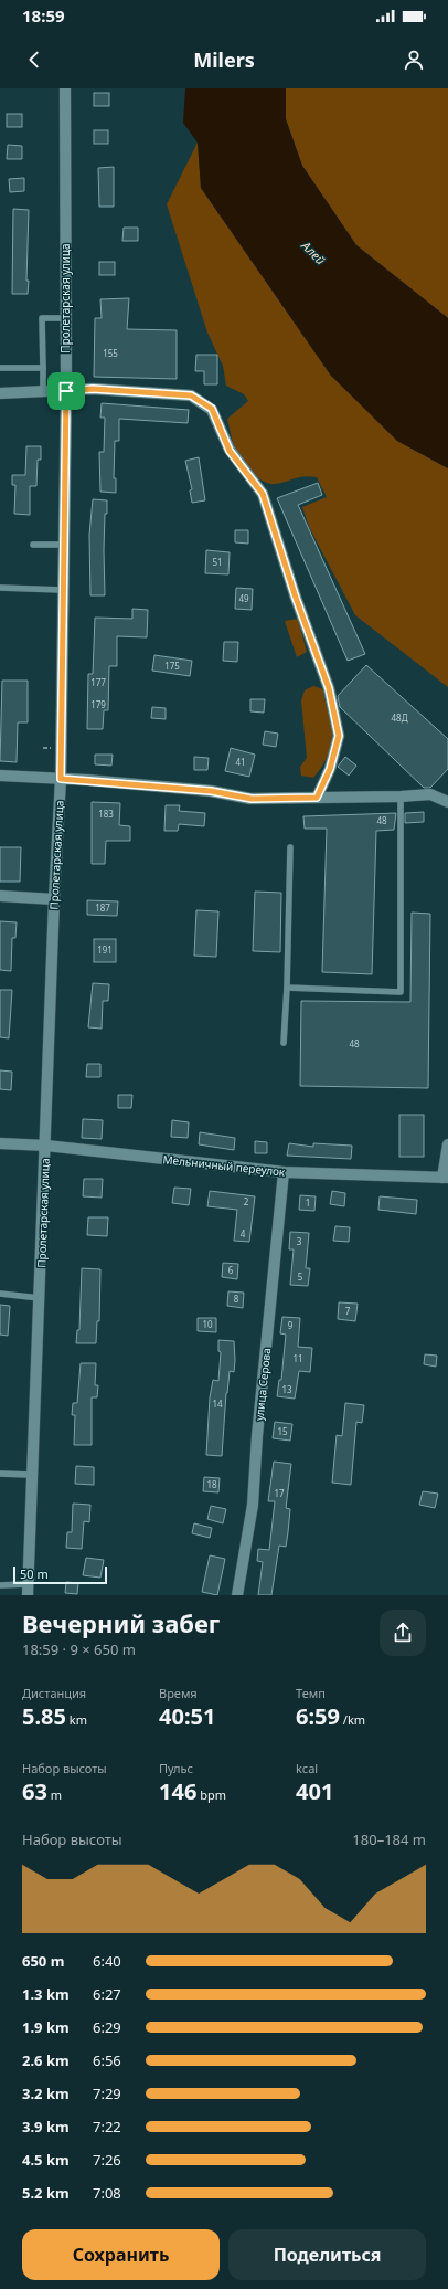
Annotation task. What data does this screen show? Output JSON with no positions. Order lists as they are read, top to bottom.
{
  "streets": {
    "street": ["Пролетарская улица", "Мельничный переулок", "улица Серова"]
  },
  "crossings": [
    ["Пролетарская улица", "Мельничный переулок"],
    ["Мельничный переулок", "улица Серова"]
  ],
  "water": ["Алей"],
  "house_numbers": [
    "155",
    "51",
    "49",
    "175",
    "177",
    "179",
    "48Д",
    "41",
    "183",
    "48",
    "187",
    "191",
    "48",
    "2",
    "1",
    "4",
    "3",
    "6",
    "5",
    "8",
    "7",
    "10",
    "9",
    "11",
    "13",
    "14",
    "15",
    "18",
    "17"
  ],
  "scale_bar": "50 m",
  "page": {
    "status": "18:59",
    "header": "Milers",
    "scale": "50 m",
    "heading": ["Вечерний забег", "18:59 · 9 × 650 m"],
    "stats": [
      ["Дистанция", "5.85 km"],
      ["Время", "40:51"],
      ["Темп", "6:59 /km"],
      ["Набор высоты", "63 m"],
      ["Пульс", "146 bpm"],
      ["kcal", "401"]
    ],
    "chart": ["Набор высоты", "180–184 m"],
    "list": [
      {
        "name": "650 m",
        "note": "6:40"
      },
      {
        "name": "1.3 km",
        "note": "6:27"
      },
      {
        "name": "1.9 km",
        "note": "6:29"
      },
      {
        "name": "2.6 km",
        "note": "6:56"
      },
      {
        "name": "3.2 km",
        "note": "7:29"
      },
      {
        "name": "3.9 km",
        "note": "7:22"
      },
      {
        "name": "4.5 km",
        "note": "7:26"
      },
      {
        "name": "5.2 km",
        "note": "7:08"
      }
    ],
    "buttons": ["Сохранить", "Поделиться"]
  }
}
